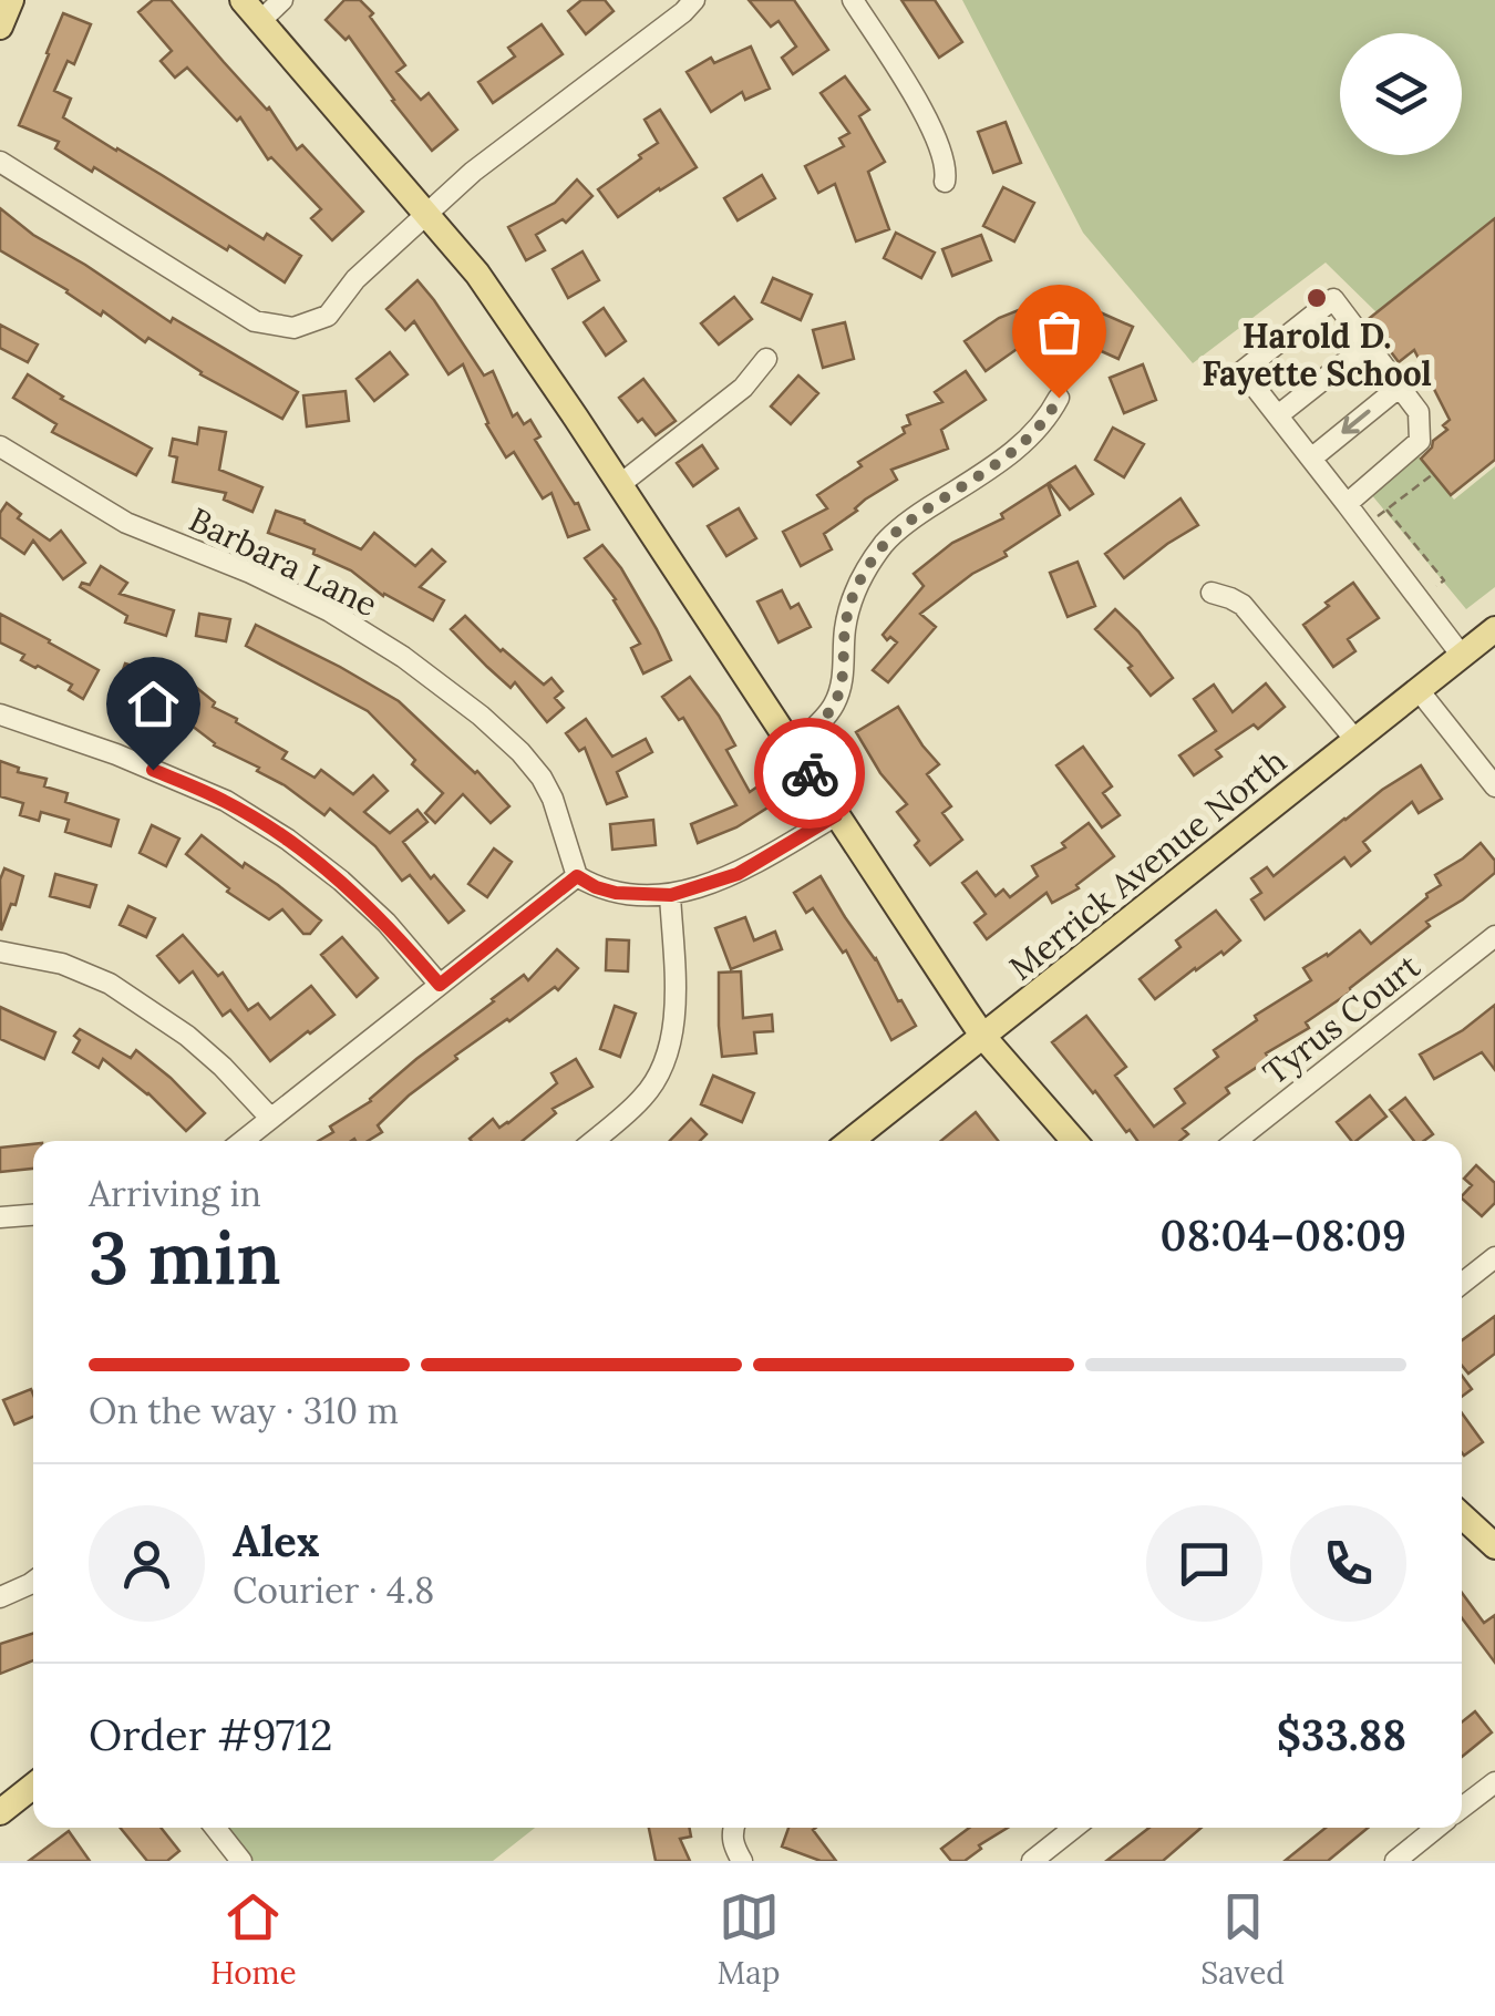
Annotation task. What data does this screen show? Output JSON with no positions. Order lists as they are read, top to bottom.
{
  "streets": {
    "main road": ["Merrick Avenue North"],
    "street": ["Barbara Lane", "Tyrus Court"]
  },
  "places": ["Harold D. Fayette School"],
  "page": {
    "heading": ["3 min", "Arriving in", "08:04–08:09"],
    "panel": [
      "Alex",
      "Courier · 4.8",
      "Order #9712",
      "$33.88"
    ],
    "bar": "On the way · 310 m",
    "tabs": ["Home", "Map", "Saved"]
  }
}
